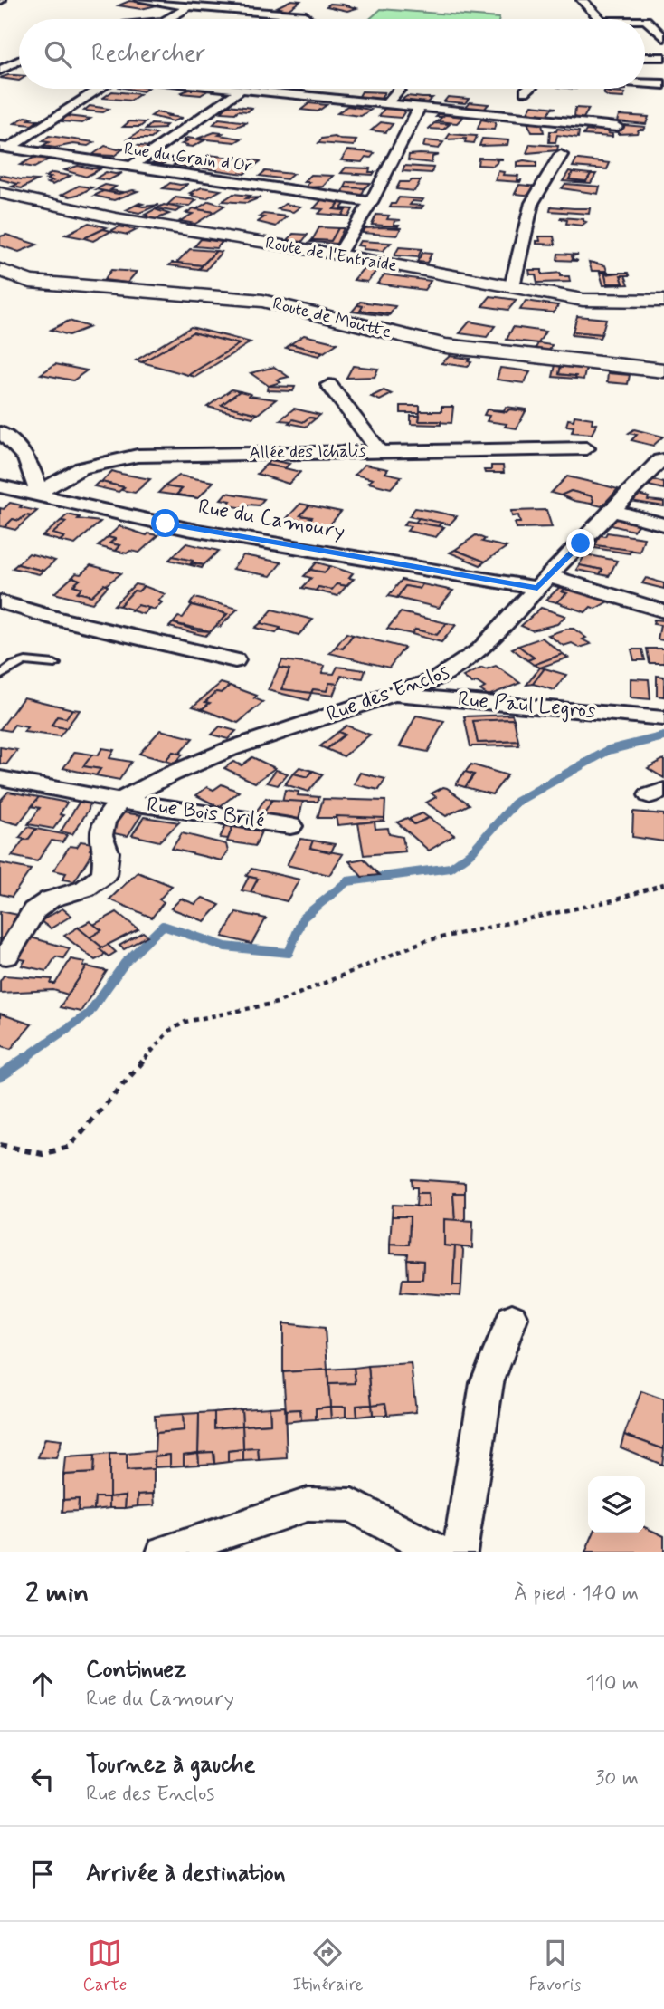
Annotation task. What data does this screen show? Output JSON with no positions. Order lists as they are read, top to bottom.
{
  "streets": {
    "main road": ["Route de Moutte"],
    "street": [
      "Rue du Grain d'Or",
      "Route de l'Entraide",
      "Allée des Ichalis",
      "Rue du Camoury",
      "Rue des Enclos",
      "Rue Paul Legros",
      "Rue Bois Brilé"
    ]
  },
  "crossings": [
    ["Allée des Ichalis", "Rue du Camoury"],
    ["Rue du Camoury", "Rue des Enclos"],
    ["Rue des Enclos", "Rue Paul Legros"],
    ["Rue des Enclos", "Rue Bois Brilé"]
  ],
  "page": {
    "search": "Rechercher",
    "heading": ["2 min", "À pied · 140 m"],
    "list": [
      ["Continuez", "Rue du Camoury", "110 m"],
      ["Tournez à gauche", "Rue des Enclos", "30 m"],
      "Arrivée à destination"
    ],
    "nav": ["Carte", "Itinéraire", "Favoris"]
  }
}
